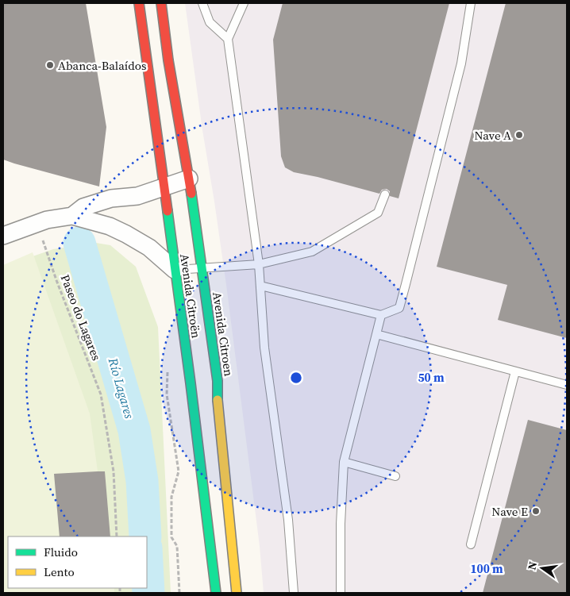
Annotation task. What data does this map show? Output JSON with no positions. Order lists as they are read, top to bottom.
{
  "streets": {
    "main road": ["Avenida Citroën", "Avenida Citroen"],
    "path": ["Paseo do Lagares"]
  },
  "crossings": [
    ["Avenida Citroën", "Avenida Citroen"]
  ],
  "water": ["Río Lagares"],
  "places": ["Abanca-Balaídos", "Nave A", "Nave E"],
  "legend": ["Fluido", "Lento"],
  "north": "left",
  "rings": ["50 m", "100 m"]
}
